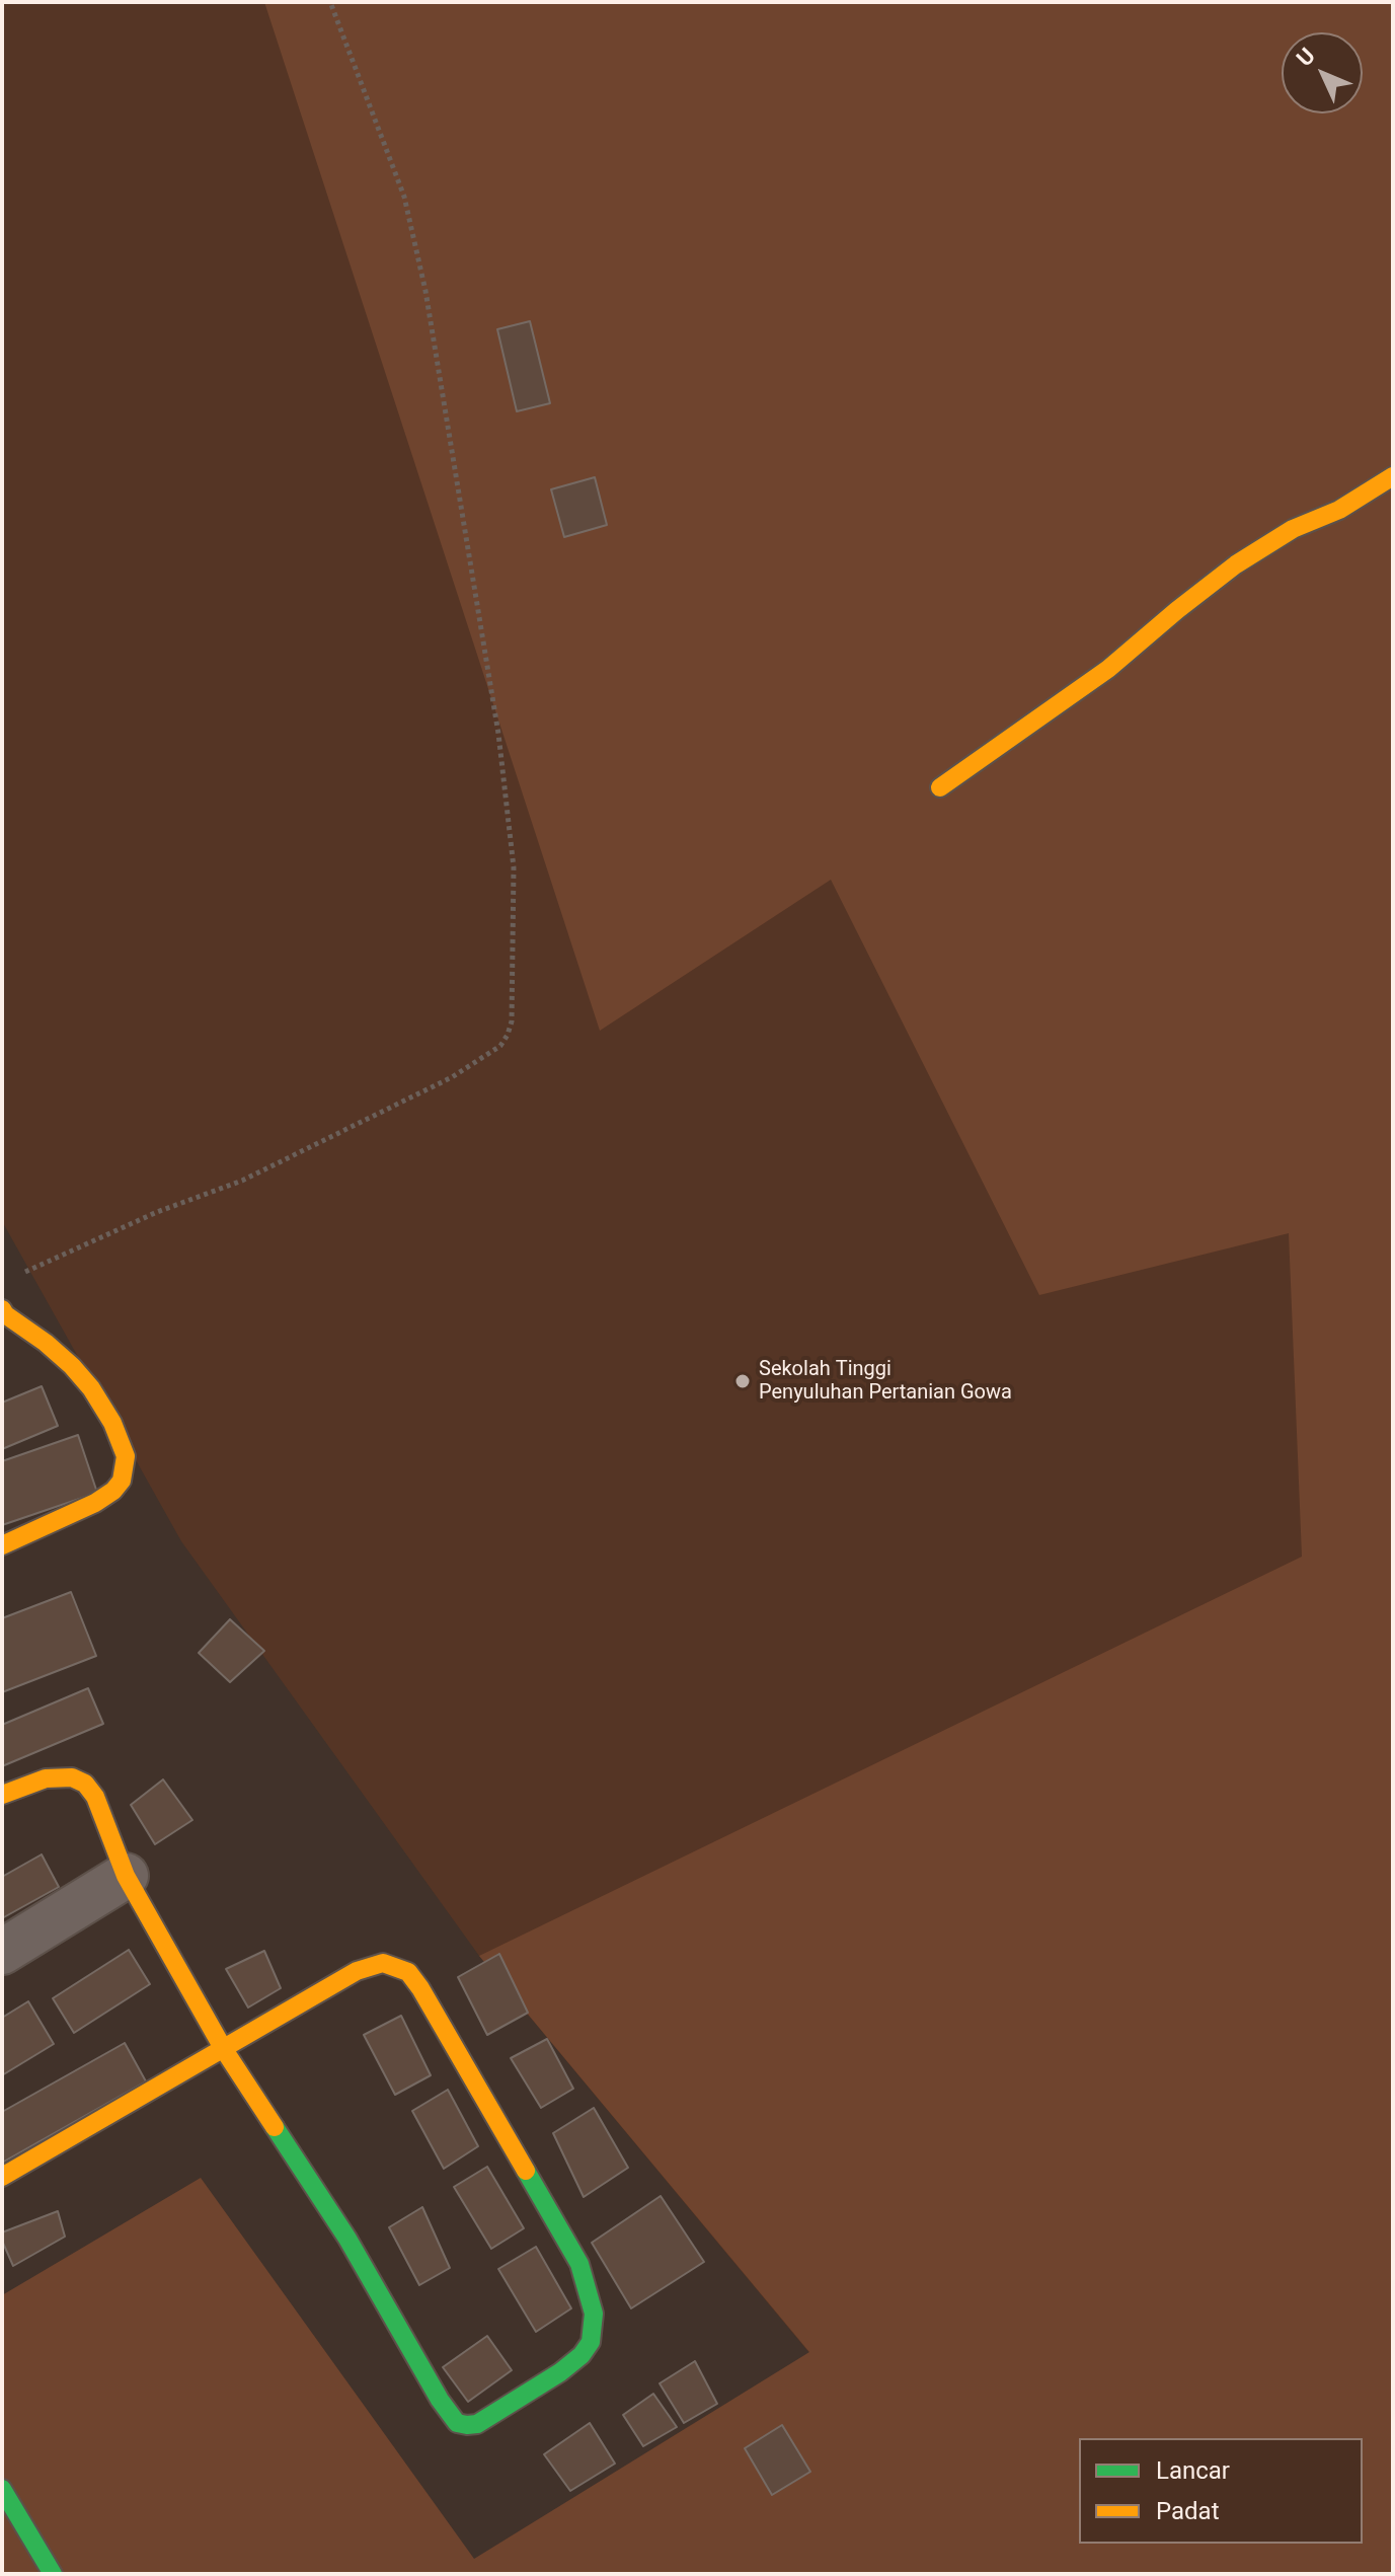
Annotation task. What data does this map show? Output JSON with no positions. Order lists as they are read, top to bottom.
{
  "places": ["Sekolah Tinggi Penyuluhan Pertanian Gowa"],
  "legend": ["Lancar", "Padat"],
  "north": "top left"
}
